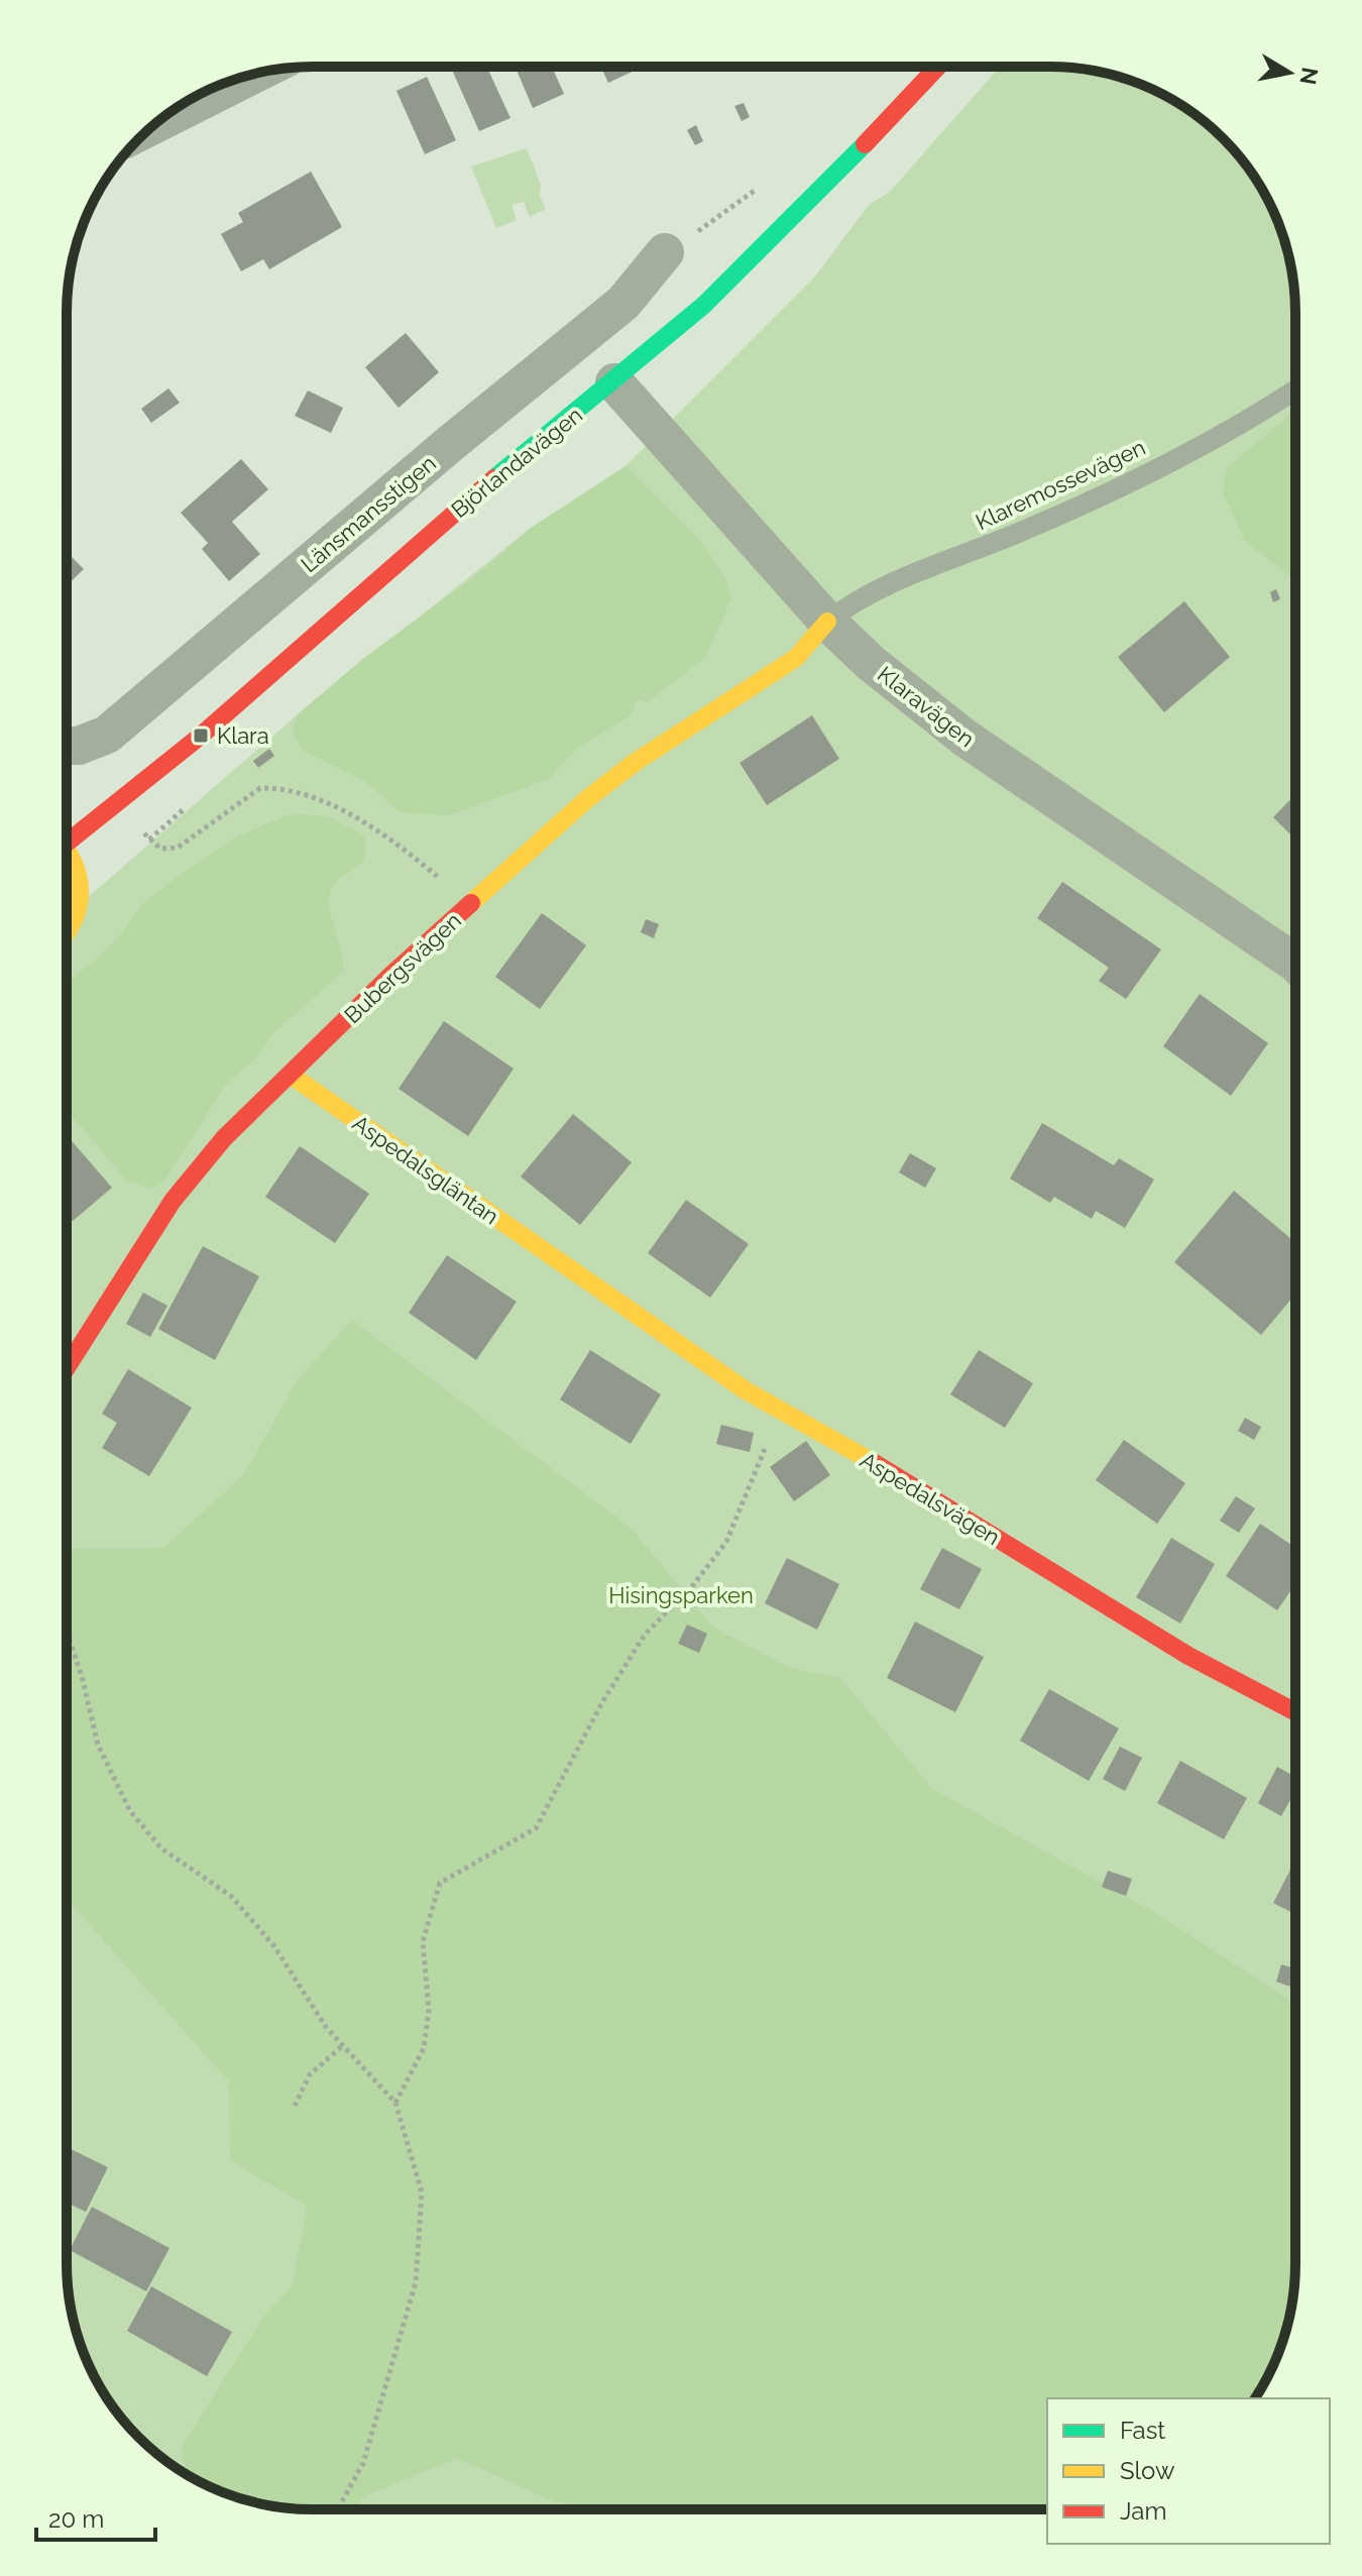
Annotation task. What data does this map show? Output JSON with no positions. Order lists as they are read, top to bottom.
{
  "streets": {
    "street": [
      "Björlandavägen",
      "Länsmansstigen",
      "Klaravägen",
      "Bubergsvägen",
      "Aspedalsgläntan",
      "Aspedalsvägen"
    ],
    "lane": ["Klaremossevägen"]
  },
  "crossings": [
    ["Björlandavägen", "Klaravägen"],
    ["Klaremossevägen", "Klaravägen"],
    ["Klaremossevägen", "Bubergsvägen"],
    ["Klaravägen", "Bubergsvägen"],
    ["Bubergsvägen", "Aspedalsgläntan"],
    ["Aspedalsgläntan", "Aspedalsvägen"]
  ],
  "parks": ["Hisingsparken"],
  "places": {
    "transit": ["Klara"]
  },
  "legend": ["Fast", "Slow", "Jam"],
  "scale_bar": "20 m",
  "north": "right"
}
